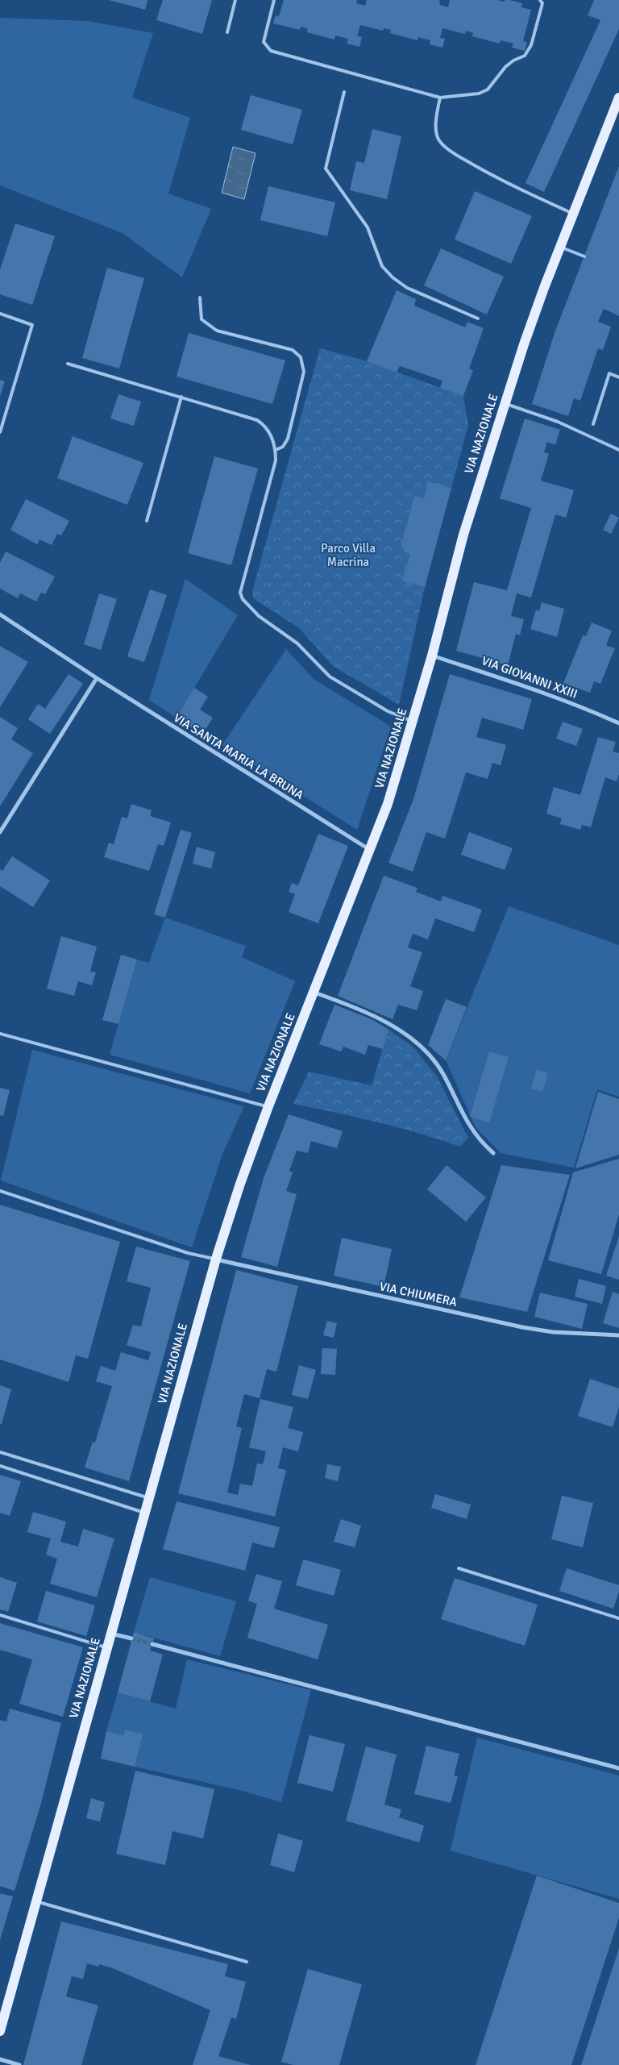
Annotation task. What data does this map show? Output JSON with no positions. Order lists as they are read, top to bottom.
{
  "streets": {
    "main road": ["VIA NAZIONALE"],
    "street": ["VIA GIOVANNI XXIII", "VIA SANTA MARIA LA BRUNA", "VIA CHIUMERA"]
  },
  "crossings": [
    ["VIA NAZIONALE", "VIA GIOVANNI XXIII"],
    ["VIA NAZIONALE", "VIA SANTA MARIA LA BRUNA"],
    ["VIA NAZIONALE", "VIA CHIUMERA"]
  ],
  "parks": ["Parco Villa Macrina"]
}
